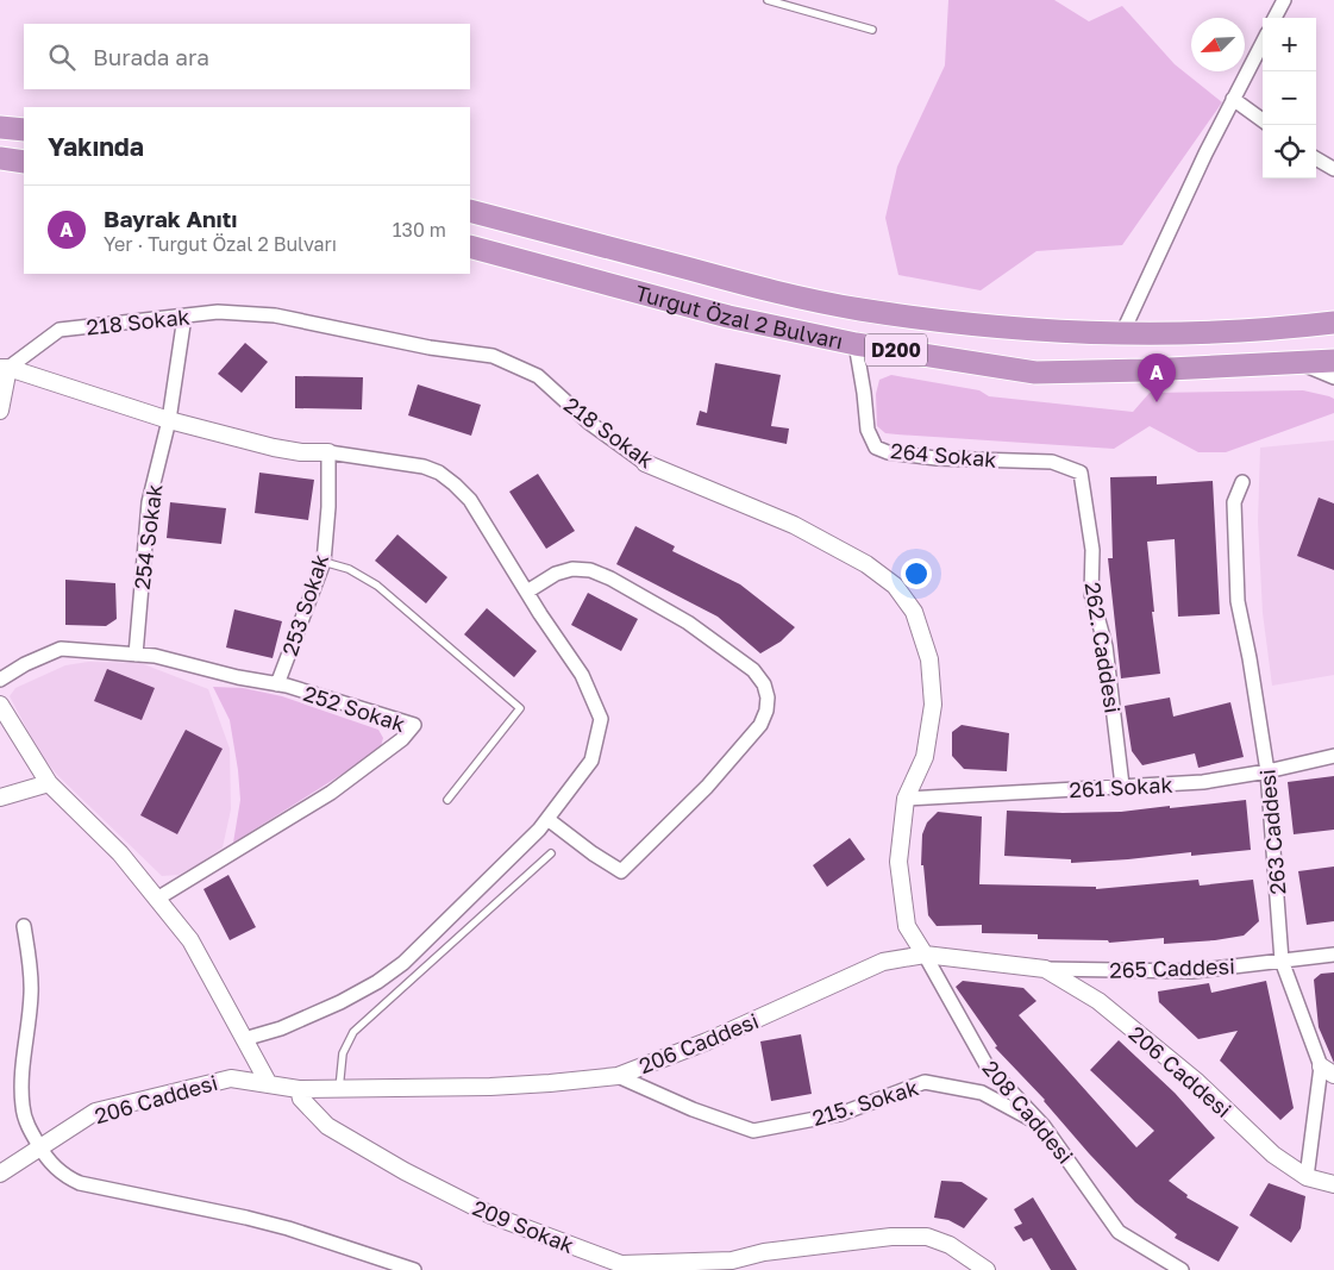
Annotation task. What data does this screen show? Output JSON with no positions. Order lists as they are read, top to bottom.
{
  "streets": {
    "highway": ["Turgut Özal 2 Bulvarı", "D200"],
    "street": [
      "218 Sokak",
      "264 Sokak",
      "254 Sokak",
      "253 Sokak",
      "262. Caddesi",
      "252 Sokak",
      "261 Sokak",
      "263 Caddesi",
      "265 Caddesi",
      "206 Caddesi",
      "215. Sokak",
      "208 Caddesi",
      "209 Sokak"
    ]
  },
  "crossings": [
    ["Turgut Özal 2 Bulvarı", "264 Sokak"],
    ["218 Sokak", "254 Sokak"],
    ["218 Sokak", "261 Sokak"],
    ["218 Sokak", "206 Caddesi"],
    ["218 Sokak", "208 Caddesi"],
    ["264 Sokak", "262. Caddesi"],
    ["254 Sokak", "252 Sokak"],
    ["253 Sokak", "252 Sokak"],
    ["262. Caddesi", "261 Sokak"],
    ["261 Sokak", "263 Caddesi"],
    ["263 Caddesi", "265 Caddesi"],
    ["263 Caddesi", "206 Caddesi"],
    ["265 Caddesi", "206 Caddesi"],
    ["206 Caddesi", "215. Sokak"],
    ["206 Caddesi", "208 Caddesi"],
    ["206 Caddesi", "209 Sokak"],
    ["215. Sokak", "208 Caddesi"]
  ],
  "north": "bottom left",
  "page": {
    "map_buttons": ["+", "−"],
    "search": "Burada ara",
    "heading": "Yakında",
    "list": [
      {
        "mark": "A",
        "name": "Bayrak Anıtı",
        "note": "Yer · Turgut Özal 2 Bulvarı",
        "value": "130 m"
      }
    ],
    "pins": "A"
  }
}
